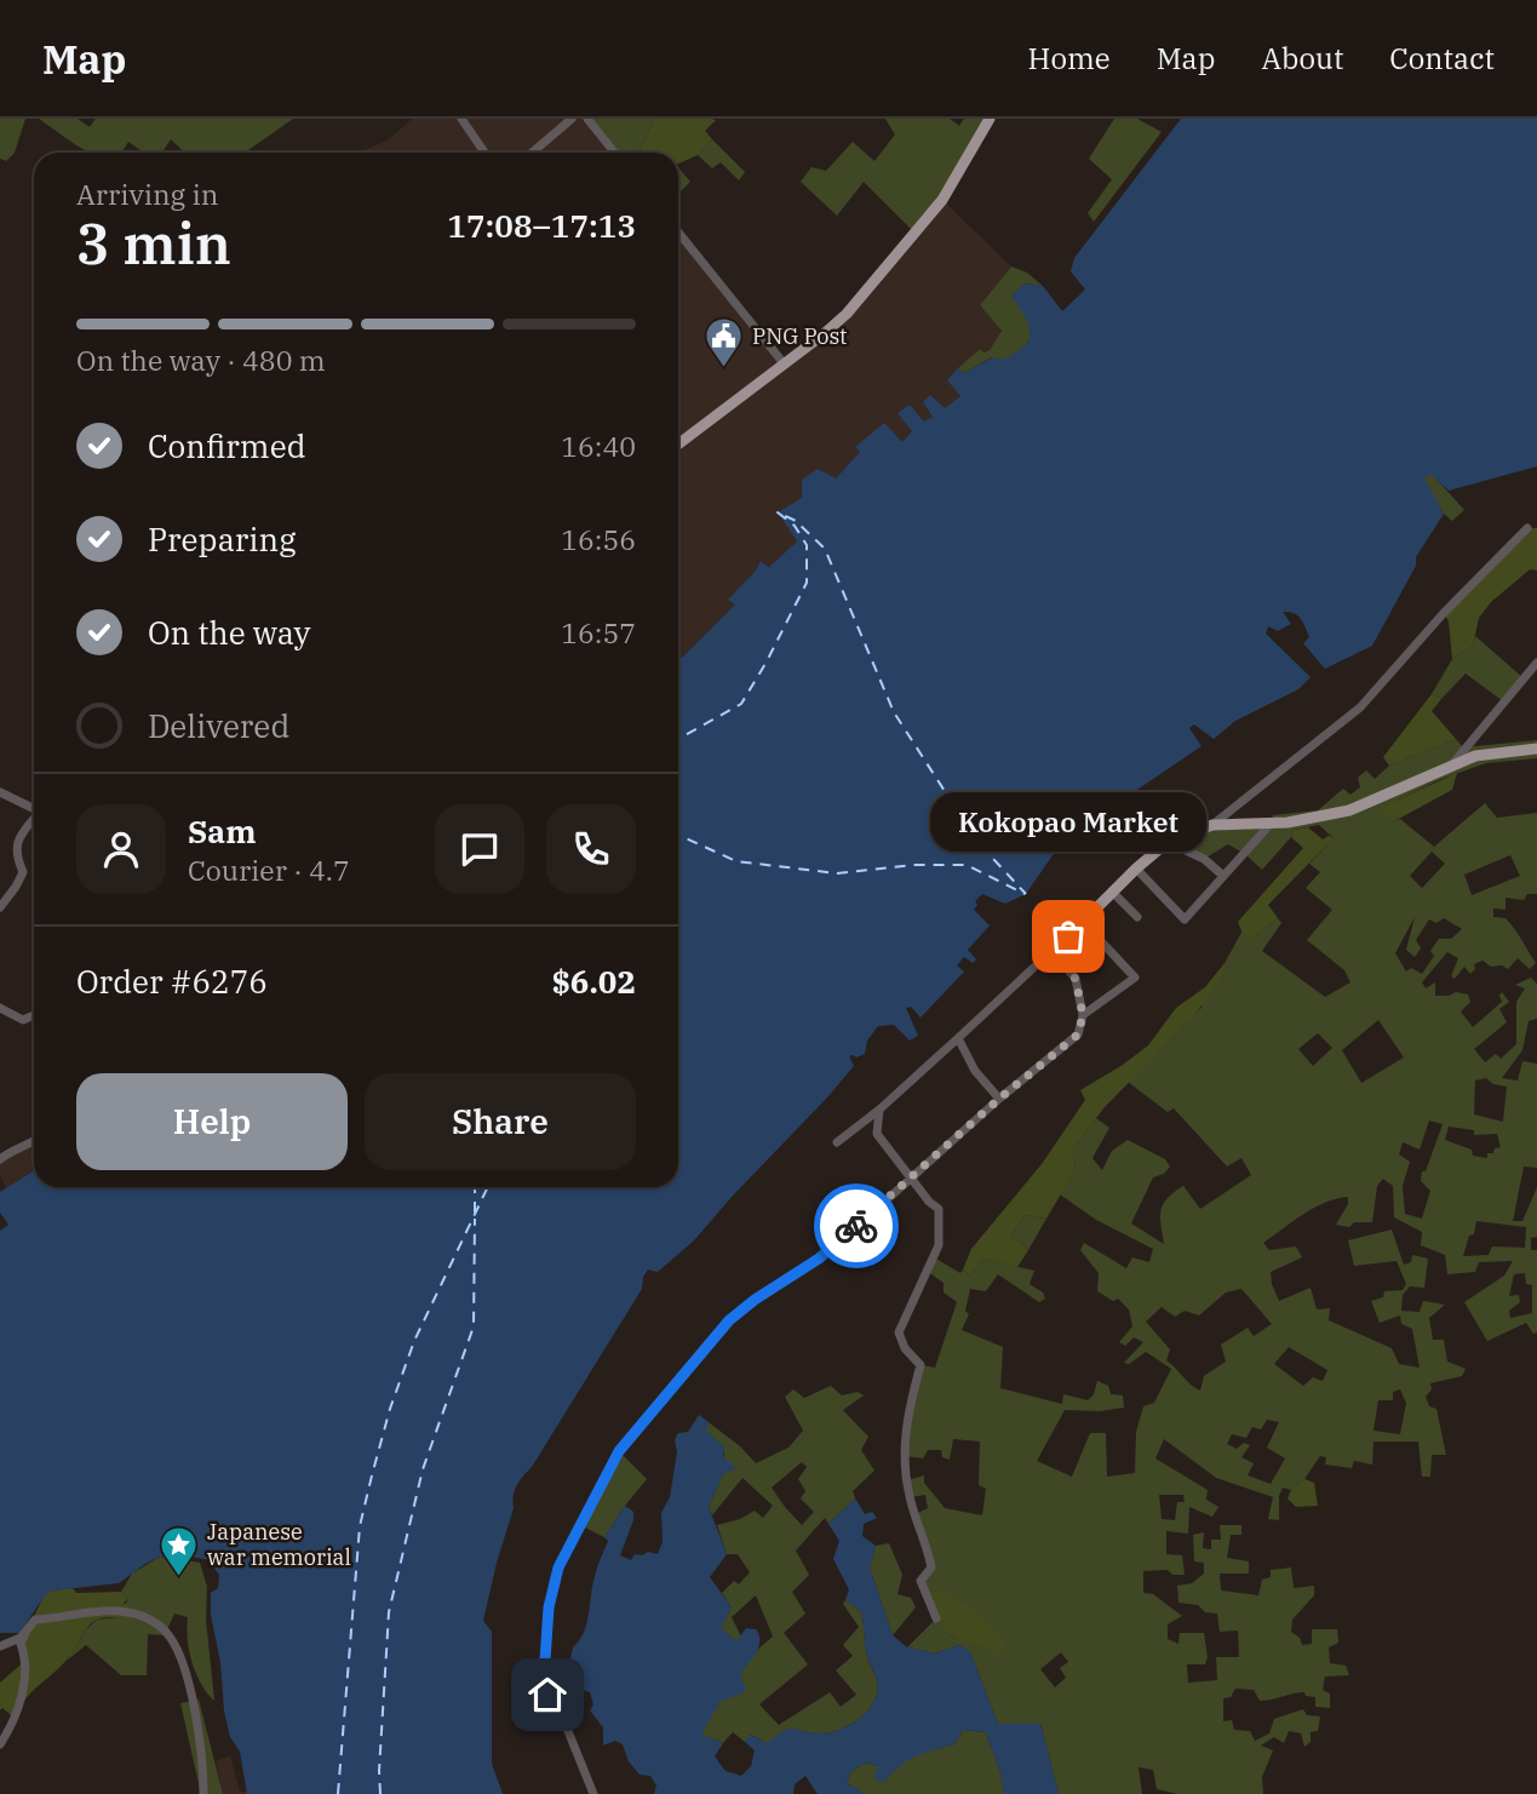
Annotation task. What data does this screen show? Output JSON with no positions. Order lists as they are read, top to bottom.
{
  "places": {
    "public building": ["PNG Post"],
    "other": ["Kokopao Market"],
    "place": ["Japanese war memorial"]
  },
  "page": {
    "header": "Map",
    "nav": [
      "Home",
      "Map",
      "About",
      "Contact"
    ],
    "heading": ["3 min", "Arriving in", "17:08–17:13"],
    "panel": [
      "Sam",
      "Courier · 4.7",
      "Order #6276",
      "$6.02"
    ],
    "bar": "On the way · 480 m",
    "list": [
      ["Confirmed", "16:40"],
      ["Preparing", "16:56"],
      ["On the way", "16:57"],
      "Delivered"
    ],
    "bubble": "Kokopao Market",
    "buttons": ["Help", "Share"]
  }
}
